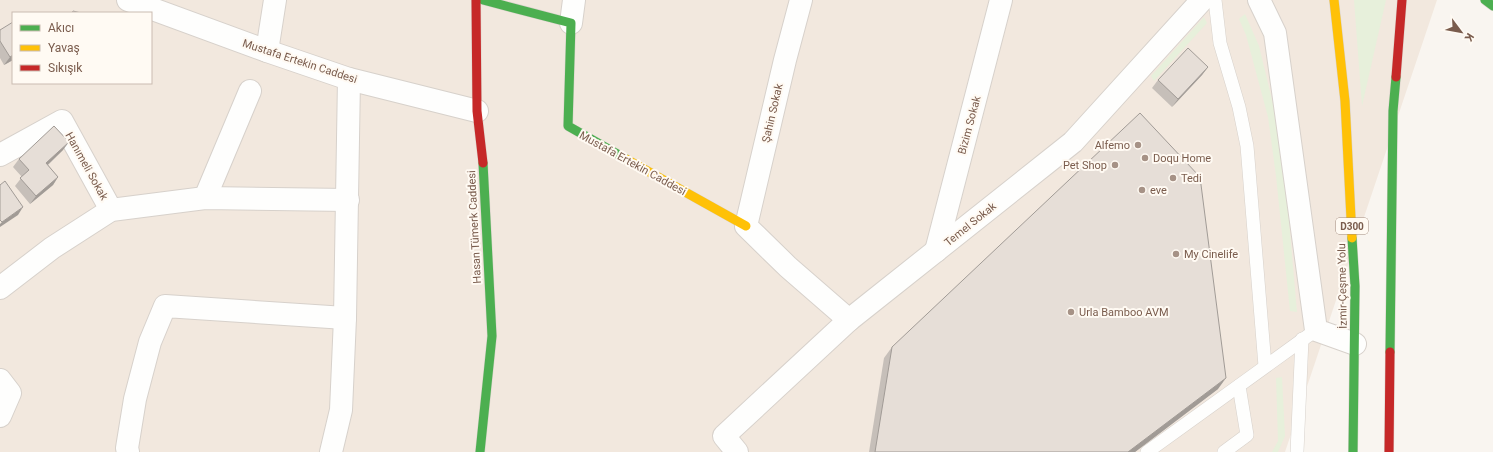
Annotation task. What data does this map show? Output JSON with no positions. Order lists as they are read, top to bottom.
{
  "streets": {
    "main road": [
      "Mustafa Ertekin Caddesi",
      "D300",
      "Hasan Tümerk Caddesi",
      "İzmir-Çeşme Yolu"
    ],
    "street": [
      "Şahin Sokak",
      "Bizim Sokak",
      "Hanımeli Sokak",
      "Temel Sokak"
    ]
  },
  "crossings": [
    ["Mustafa Ertekin Caddesi", "Şahin Sokak"],
    ["Mustafa Ertekin Caddesi", "Temel Sokak"],
    ["Mustafa Ertekin Caddesi", "Hasan Tümerk Caddesi"],
    ["Bizim Sokak", "Temel Sokak"]
  ],
  "places": [
    "Alfemo",
    "Doqu Home",
    "Pet Shop",
    "Tedi",
    "eve",
    "My Cinelife",
    "Urla Bamboo AVM"
  ],
  "legend": ["Akıcı", "Yavaş", "Sıkışık"],
  "north": "bottom right"
}
